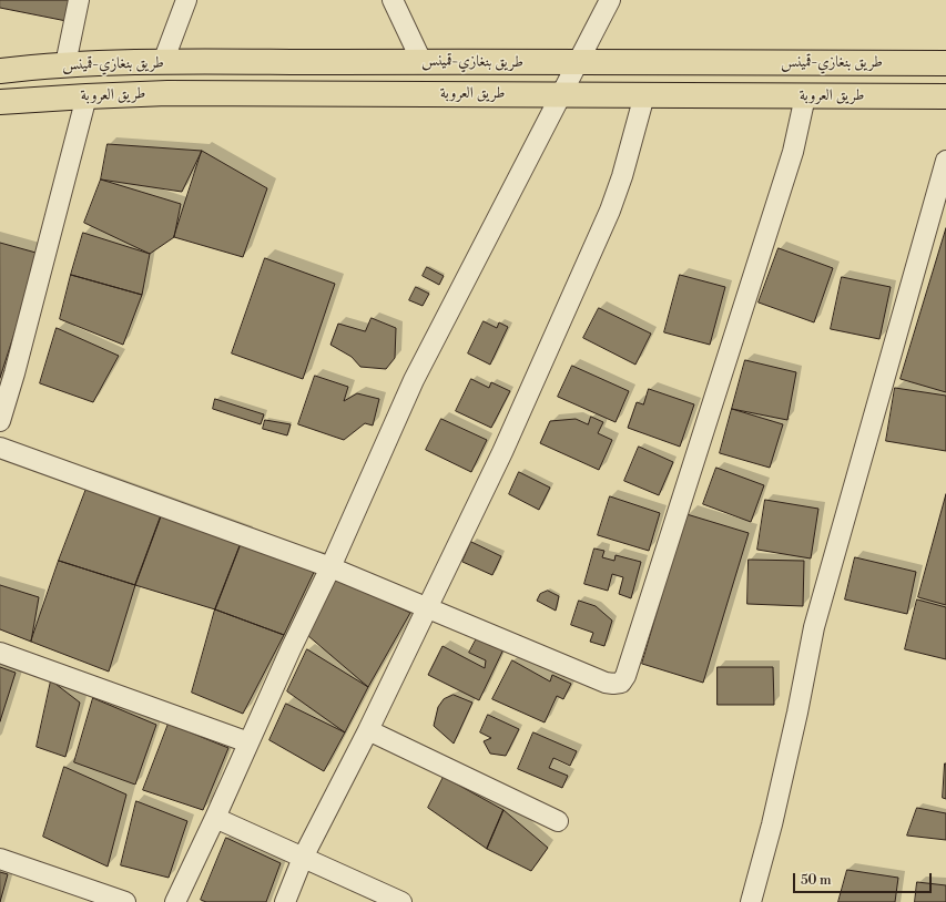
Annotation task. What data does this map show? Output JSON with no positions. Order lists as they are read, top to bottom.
{
  "streets": {
    "main road": ["طريق بنغازي-قمينس", "طريق العروبة"]
  },
  "scale_bar": "50 m"
}
